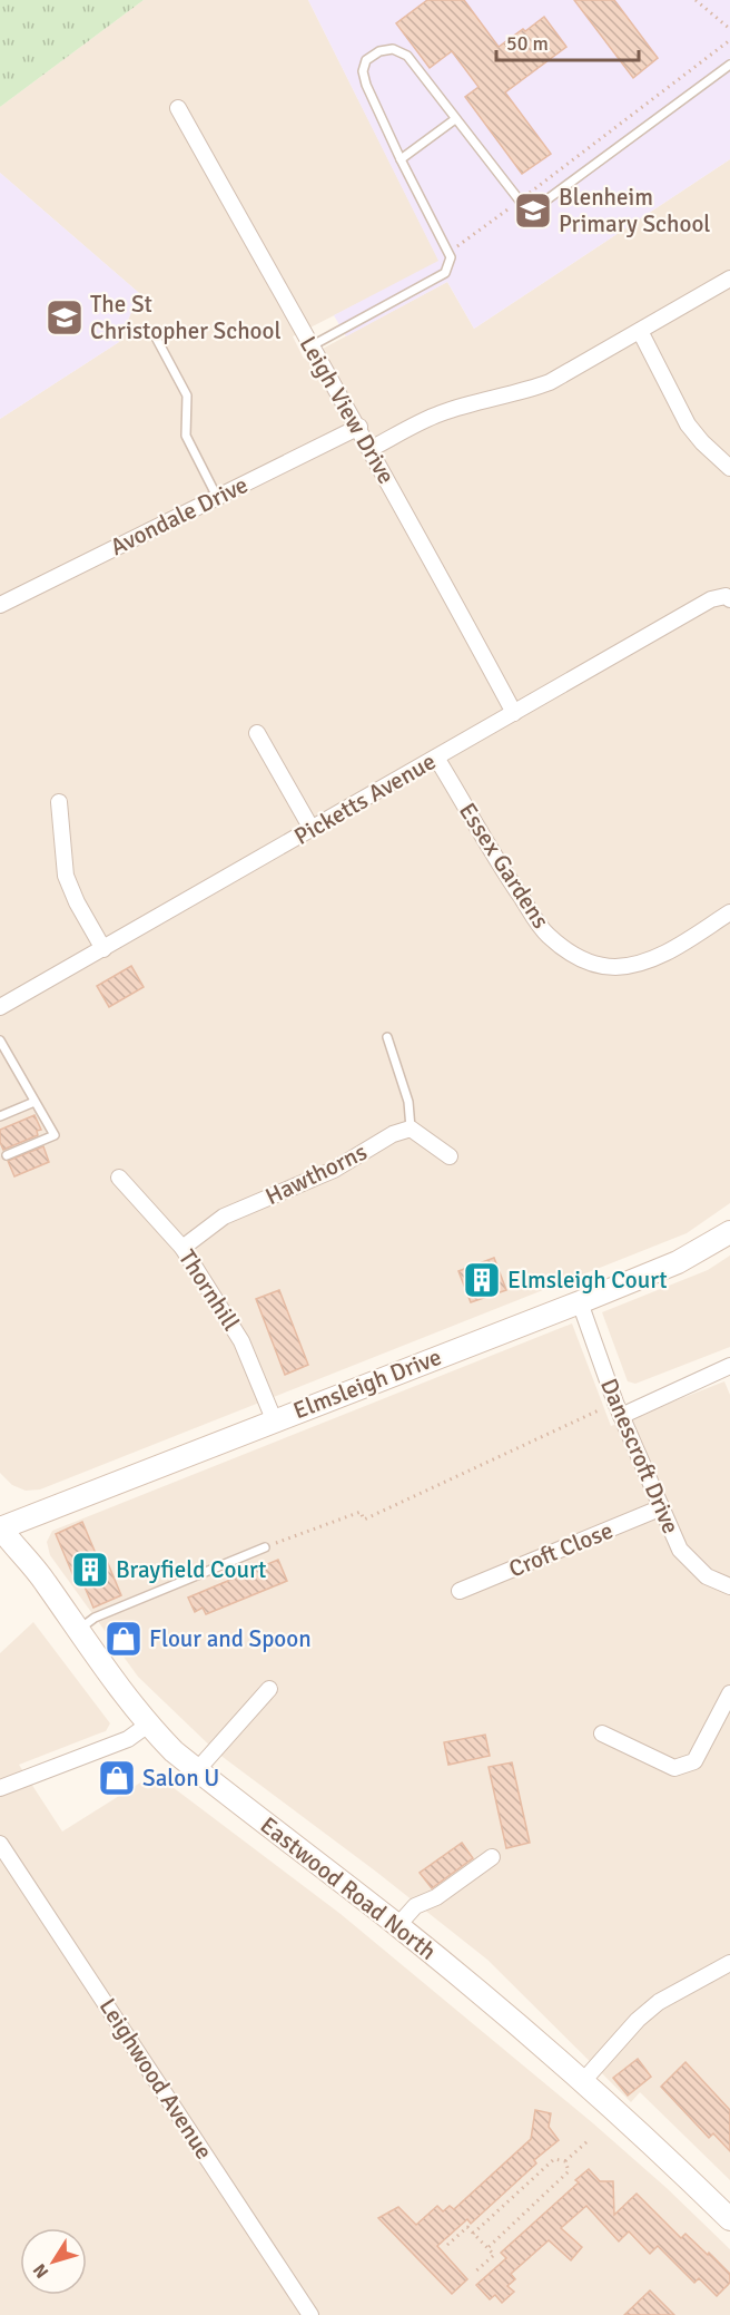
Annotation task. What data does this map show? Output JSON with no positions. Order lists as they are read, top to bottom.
{
  "streets": {
    "street": [
      "Leigh View Drive",
      "Avondale Drive",
      "Picketts Avenue",
      "Essex Gardens",
      "Hawthorns",
      "Thornhill",
      "Elmsleigh Drive",
      "Danescroft Drive",
      "Croft Close",
      "Eastwood Road North",
      "Leighwood Avenue"
    ]
  },
  "crossings": [
    ["Leigh View Drive", "Avondale Drive"],
    ["Leigh View Drive", "Picketts Avenue"],
    ["Picketts Avenue", "Essex Gardens"],
    ["Hawthorns", "Thornhill"],
    ["Thornhill", "Elmsleigh Drive"],
    ["Elmsleigh Drive", "Danescroft Drive"],
    ["Elmsleigh Drive", "Eastwood Road North"],
    ["Danescroft Drive", "Croft Close"]
  ],
  "places": {
    "school or university": ["Blenheim Primary School", "The St Christopher School"],
    "building": ["Elmsleigh Court", "Brayfield Court"],
    "shop": ["Flour and Spoon", "Salon U"]
  },
  "scale_bar": "50 m",
  "north": "bottom left"
}
